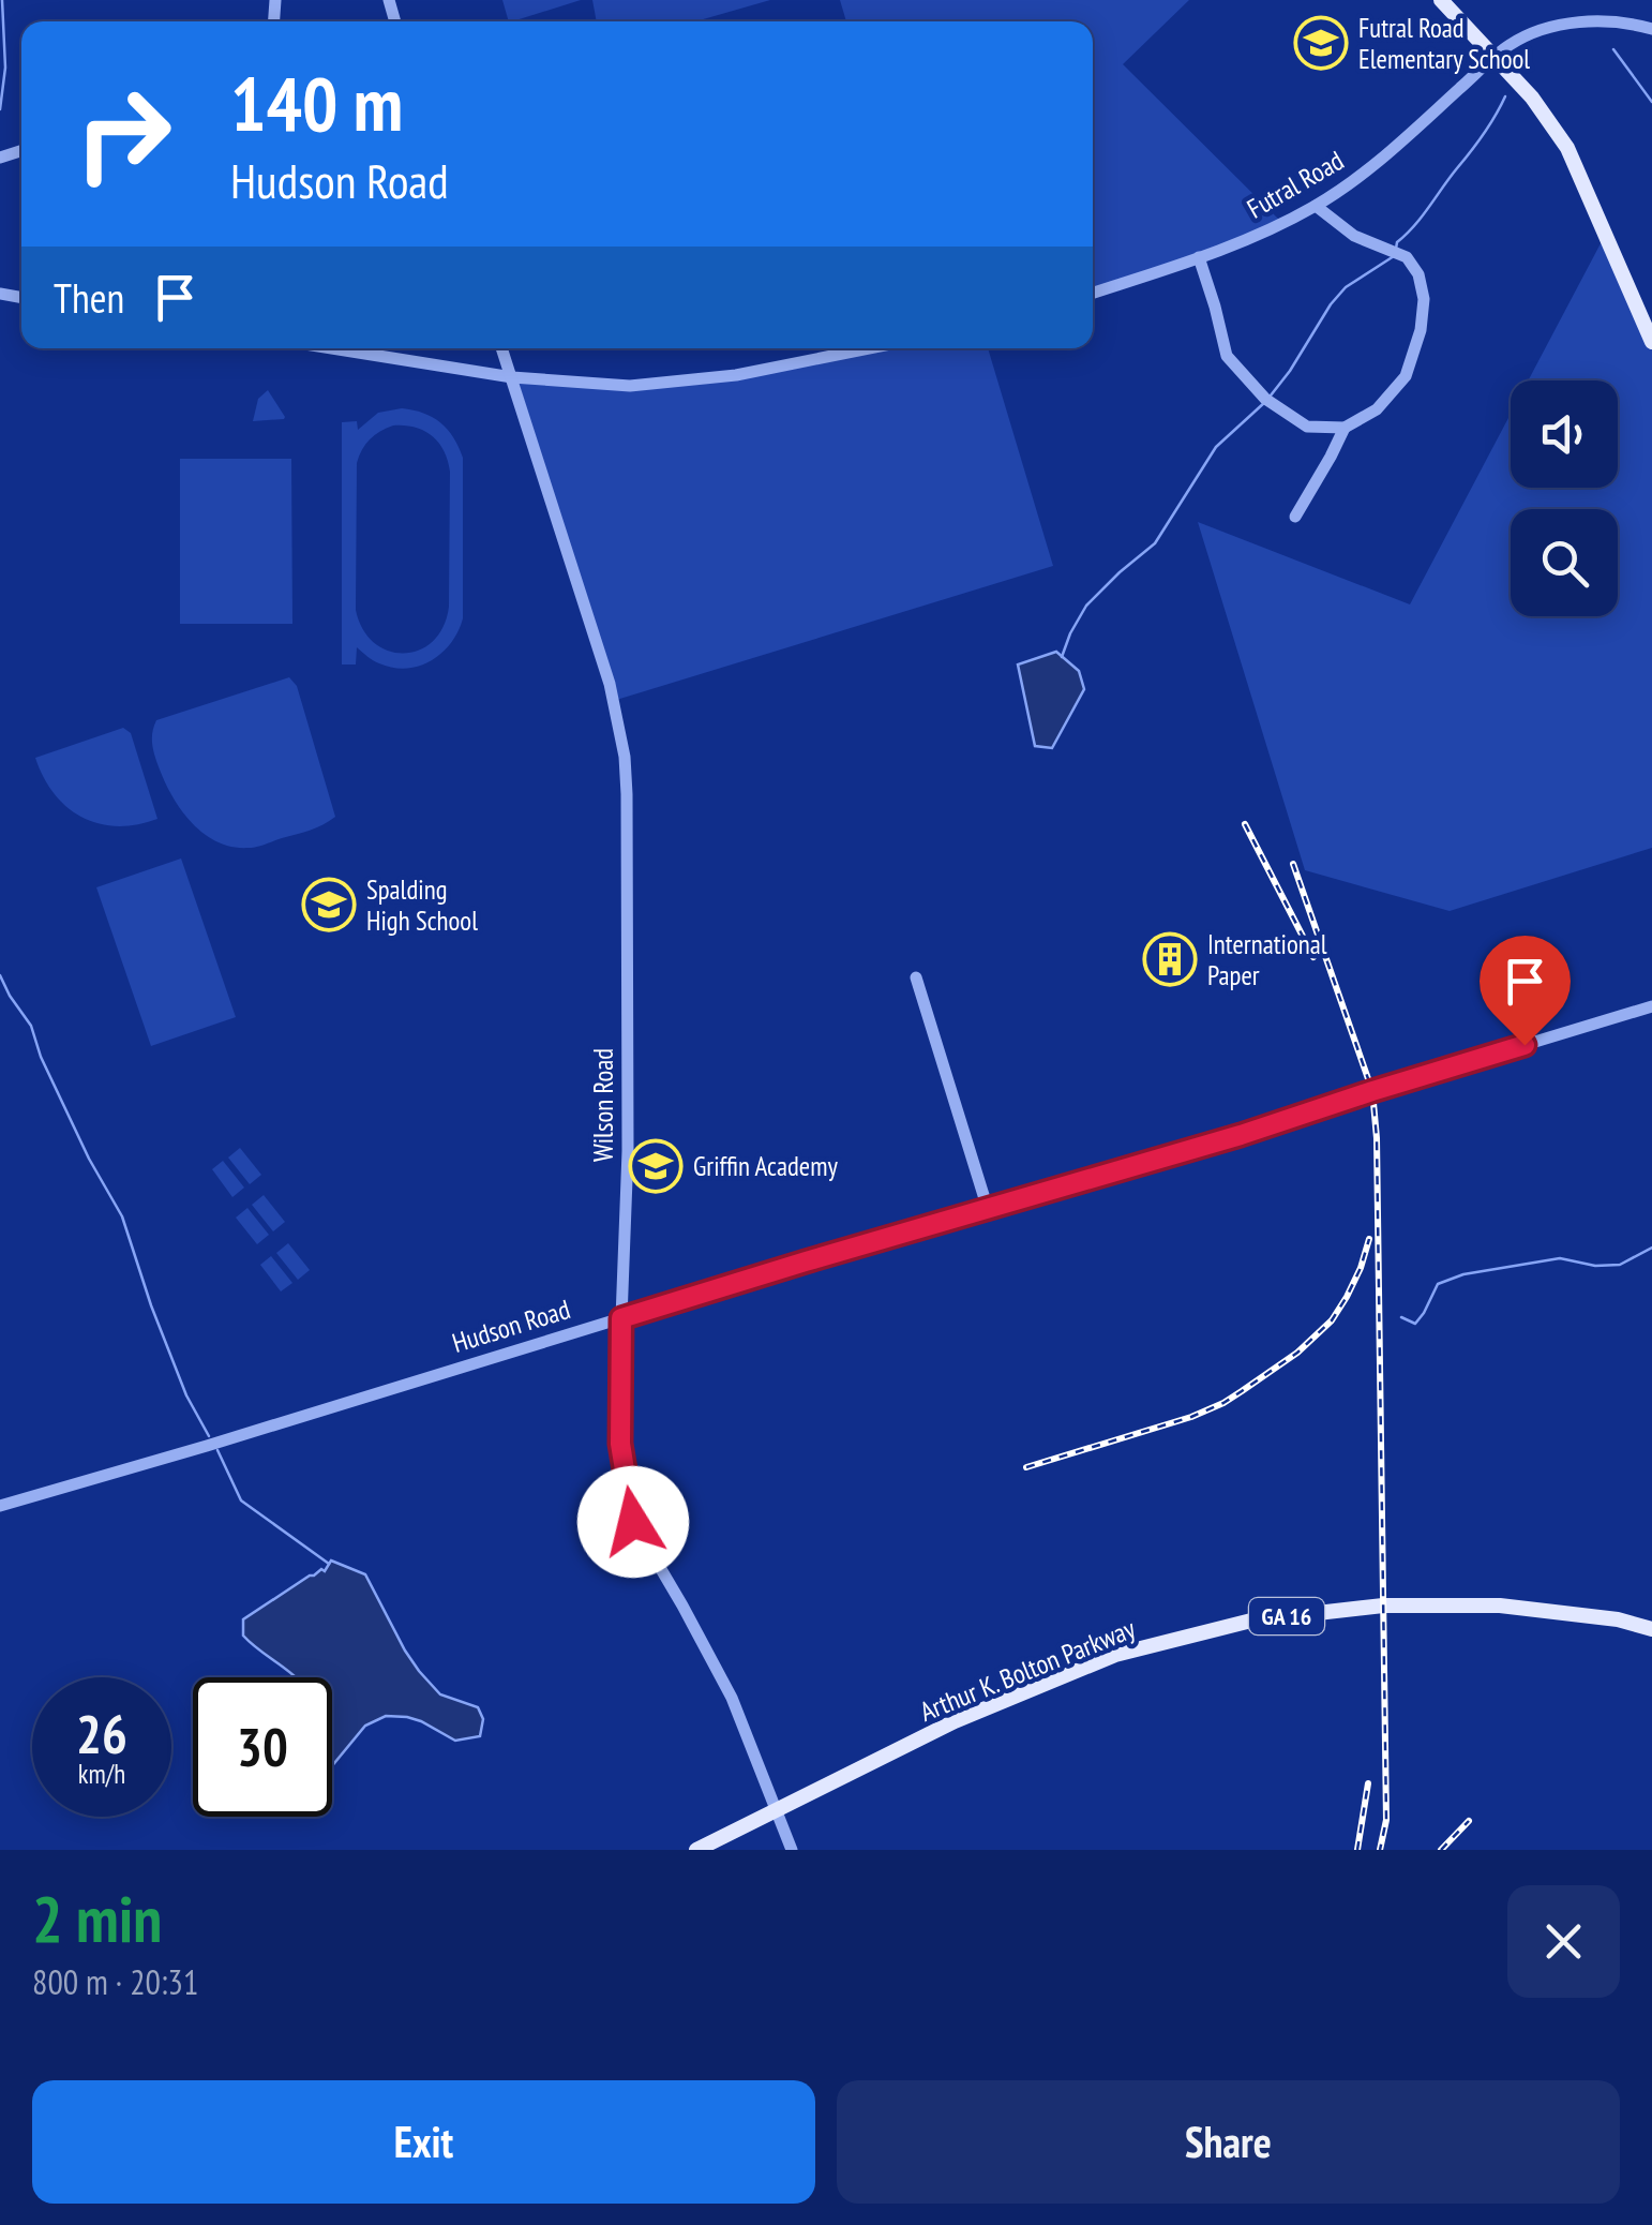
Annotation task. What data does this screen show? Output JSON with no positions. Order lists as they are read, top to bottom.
{
  "streets": {
    "main road": ["GA 16", "Arthur K. Bolton Parkway"],
    "street": ["Futral Road", "Wilson Road", "Hudson Road"]
  },
  "crossings": [
    ["Wilson Road", "Hudson Road"],
    ["Wilson Road", "Arthur K. Bolton Parkway"]
  ],
  "places": {
    "school or university": ["Futral Road Elementary School", "Spalding High School", "Griffin Academy"],
    "building": ["International Paper"]
  },
  "page": {
    "turn": ["140 m", "Hudson Road"],
    "then": "Then",
    "speed": "26 km/h",
    "limit": "30",
    "heading": ["2 min", "800 m · 20:31"],
    "buttons": ["Exit", "Share"]
  }
}
